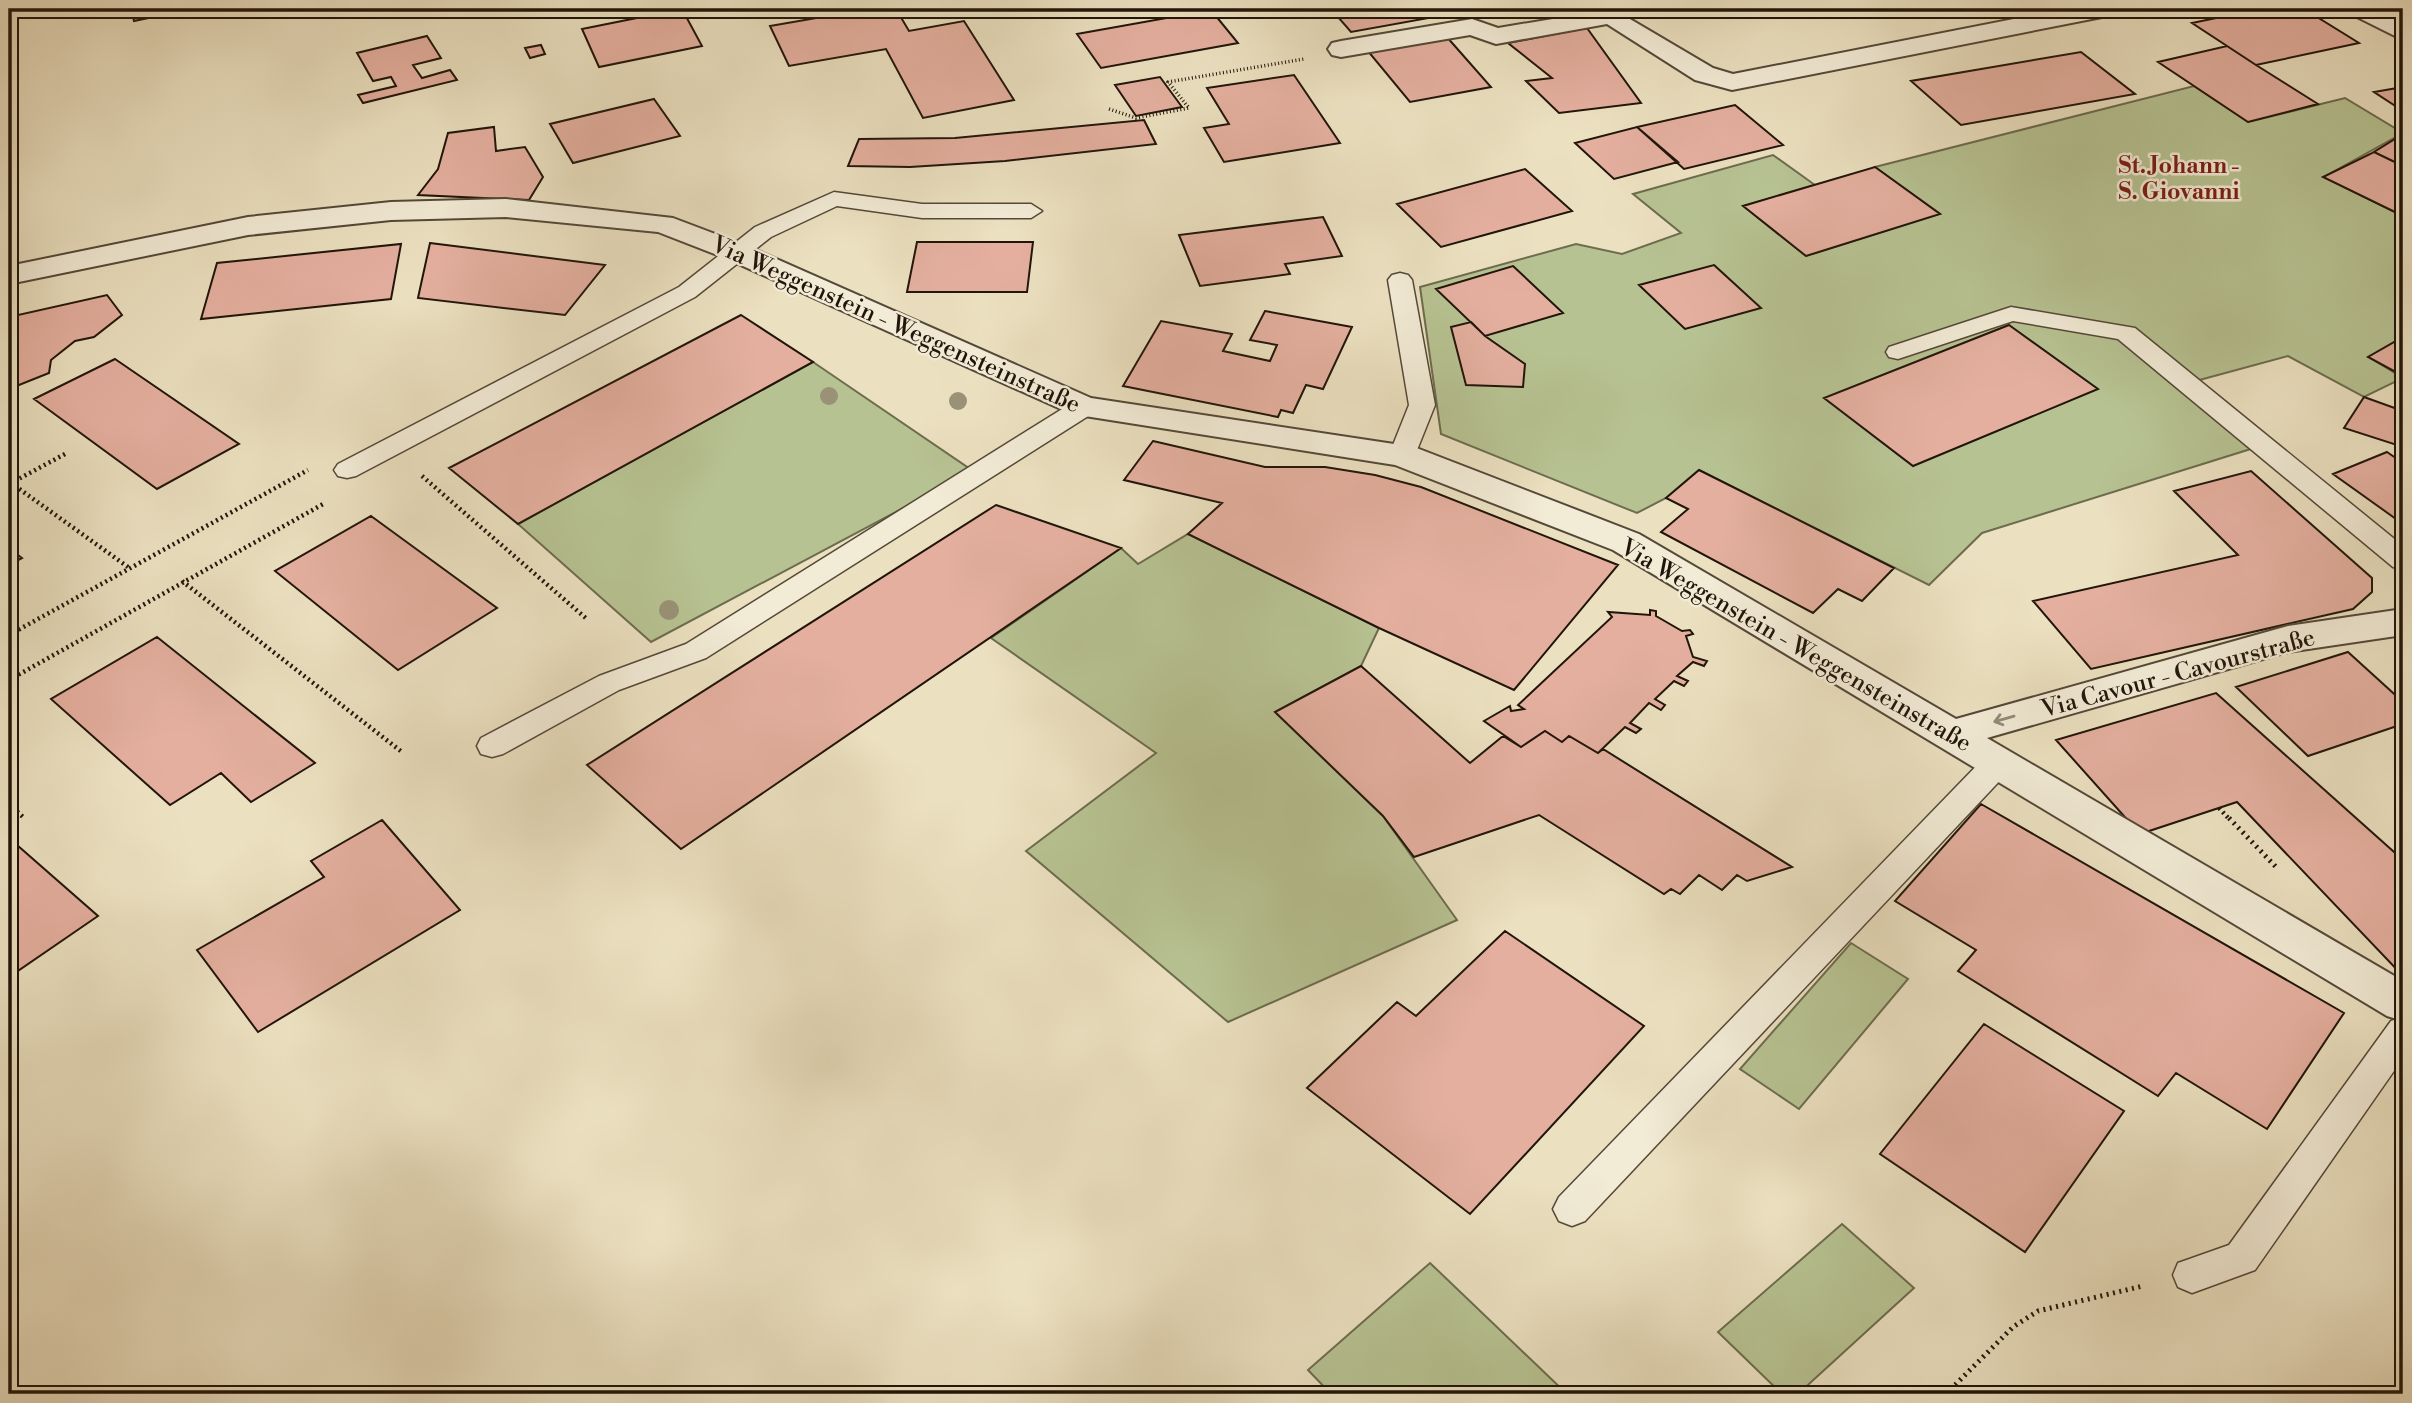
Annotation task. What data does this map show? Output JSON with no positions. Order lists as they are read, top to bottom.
{
  "streets": {
    "street": ["Via Weggenstein - Weggensteinstraße", "Via Cavour - Cavourstraße"]
  },
  "crossings": [
    ["Via Weggenstein - Weggensteinstraße", "Via Cavour - Cavourstraße"]
  ],
  "one_way": ["Via Cavour - Cavourstraße"],
  "districts": ["St. Johann - S. Giovanni"]
}
